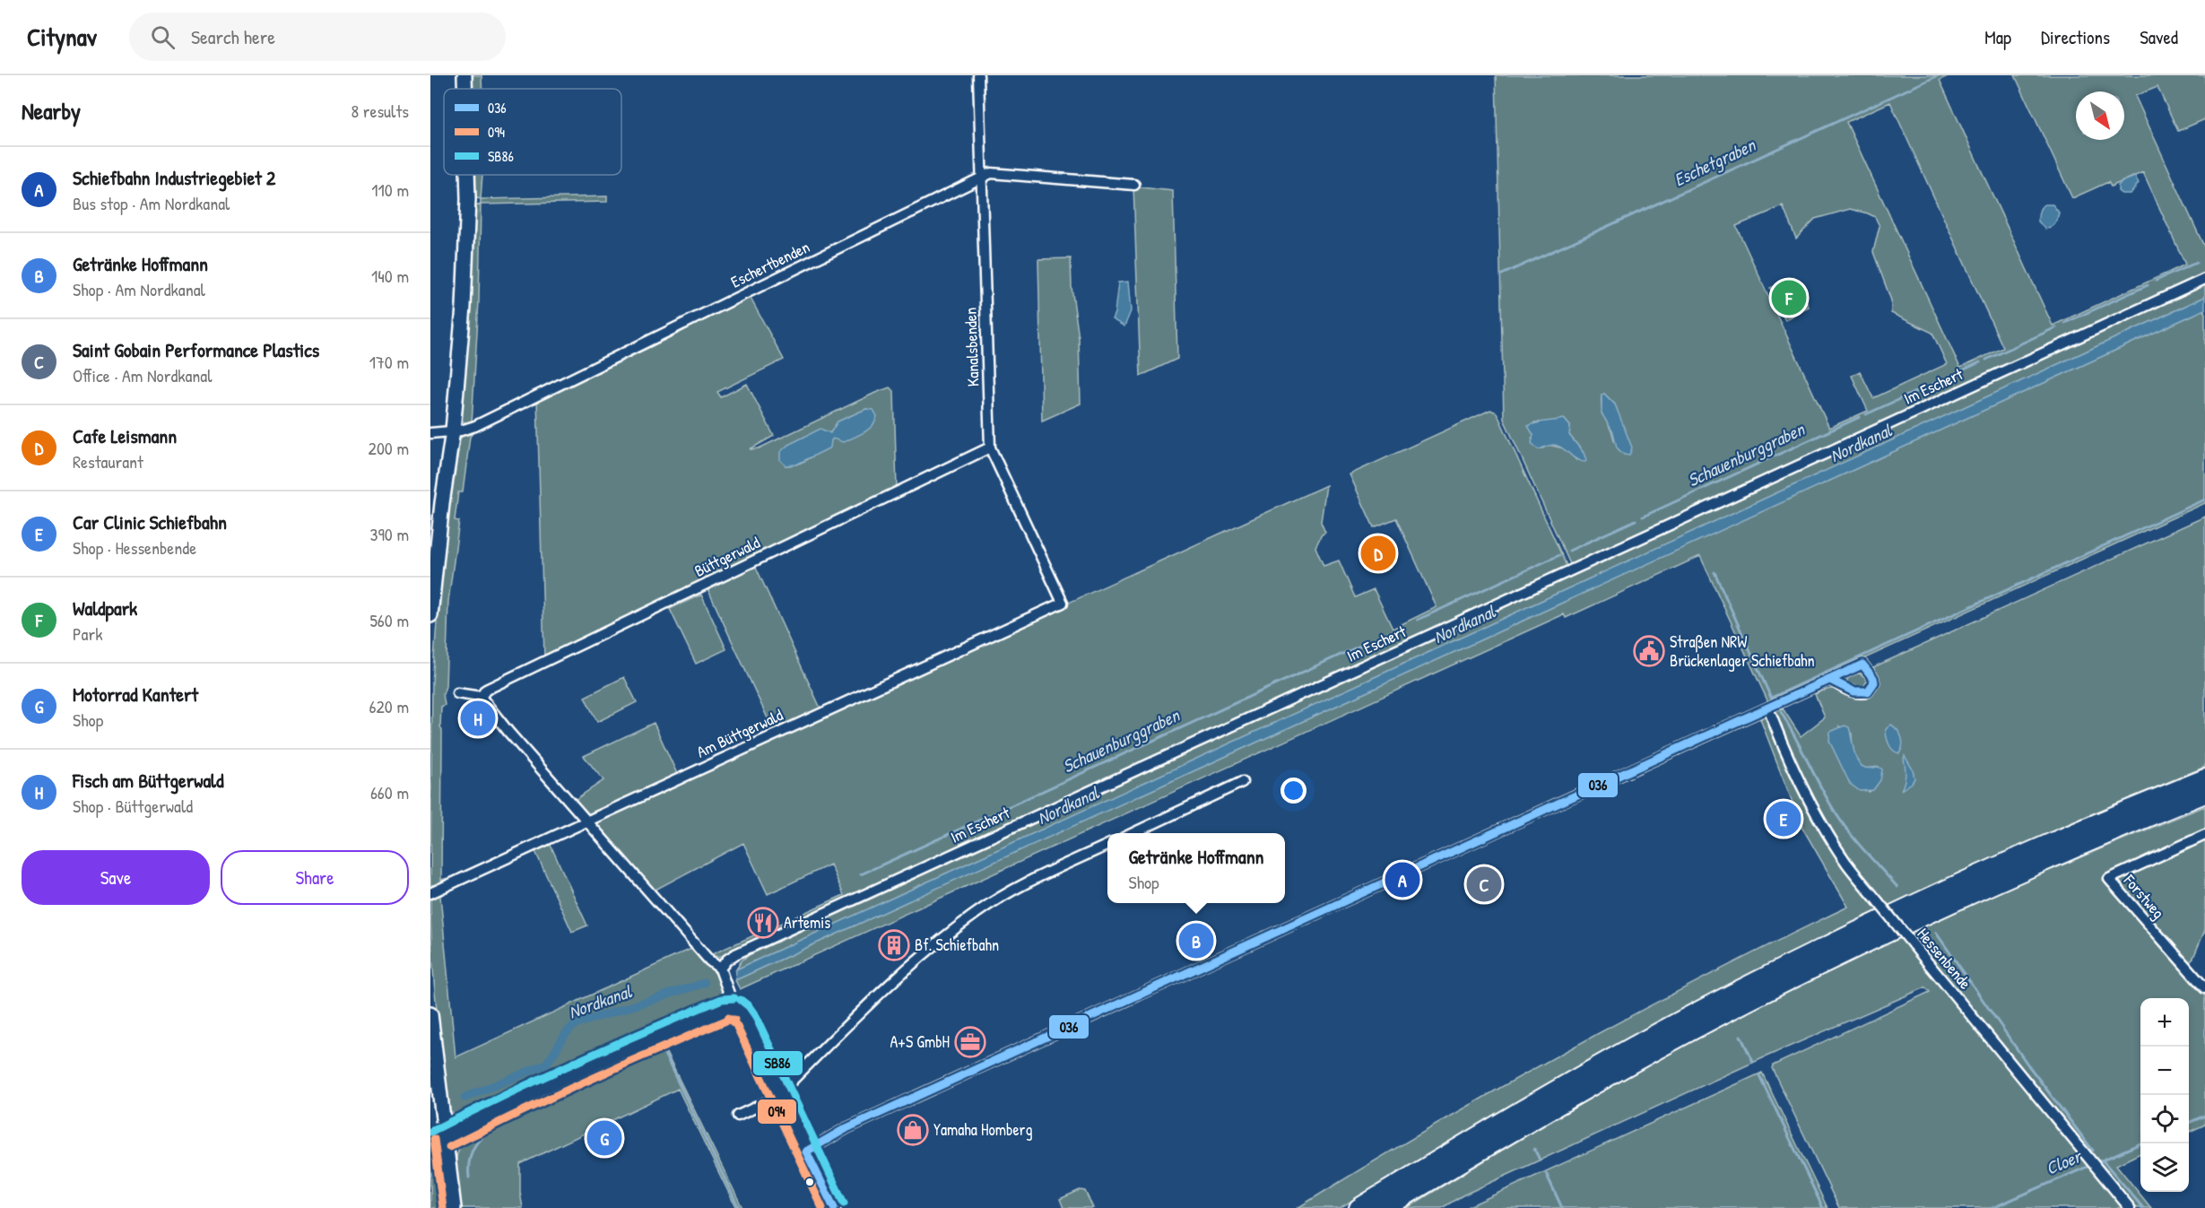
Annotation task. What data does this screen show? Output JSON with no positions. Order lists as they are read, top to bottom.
{
  "streets": {
    "street": [
      "Eschertbenden",
      "Kanalsbenden",
      "Im Eschert",
      "Büttgerwald",
      "Am Büttgerwald",
      "Forstweg",
      "Hessenbende"
    ]
  },
  "crossings": [
    ["Eschertbenden", "Kanalsbenden"],
    ["Kanalsbenden", "Büttgerwald"],
    ["Kanalsbenden", "Am Büttgerwald"]
  ],
  "water": [
    "Eschetgraben",
    "Nordkanal",
    "Schauenburggraben",
    "Cloer"
  ],
  "places": {
    "public building": ["Straßen NRW Brückenlager Schiefbahn"],
    "restaurant": ["Artemis"],
    "building": ["Bf. Schiefbahn"],
    "office": ["A+S GmbH"],
    "shop": ["Yamaha Homberg"]
  },
  "lines": ["transit line 036", "transit line SB86", "transit line 094"],
  "legend": ["036", "094", "SB86"],
  "north": "bottom right",
  "page": {
    "header": "Citynav",
    "search": "Search here",
    "nav": ["Map", "Directions", "Saved"],
    "heading": ["Nearby", "8 results"],
    "list": [
      {
        "mark": "A",
        "name": "Schiefbahn Industriegebiet 2",
        "note": "Bus stop · Am Nordkanal",
        "value": "110 m"
      },
      {
        "mark": "B",
        "name": "Getränke Hoffmann",
        "note": "Shop · Am Nordkanal",
        "value": "140 m"
      },
      {
        "mark": "C",
        "name": "Saint Gobain Performance Plastics",
        "note": "Office · Am Nordkanal",
        "value": "170 m"
      },
      {
        "mark": "D",
        "name": "Cafe Leismann",
        "note": "Restaurant",
        "value": "200 m"
      },
      {
        "mark": "E",
        "name": "Car Clinic Schiefbahn",
        "note": "Shop · Hessenbende",
        "value": "390 m"
      },
      {
        "mark": "F",
        "name": "Waldpark",
        "note": "Park",
        "value": "560 m"
      },
      {
        "mark": "G",
        "name": "Motorrad Kantert",
        "note": "Shop",
        "value": "620 m"
      },
      {
        "mark": "H",
        "name": "Fisch am Büttgerwald",
        "note": "Shop · Büttgerwald",
        "value": "660 m"
      }
    ],
    "pins": [
      "F",
      "D",
      "H",
      "E",
      "A",
      "C",
      "B",
      "G"
    ],
    "popup": ["Getränke Hoffmann", "Shop"],
    "buttons": ["Save", "Share"],
    "map_buttons": ["+", "−"]
  }
}
